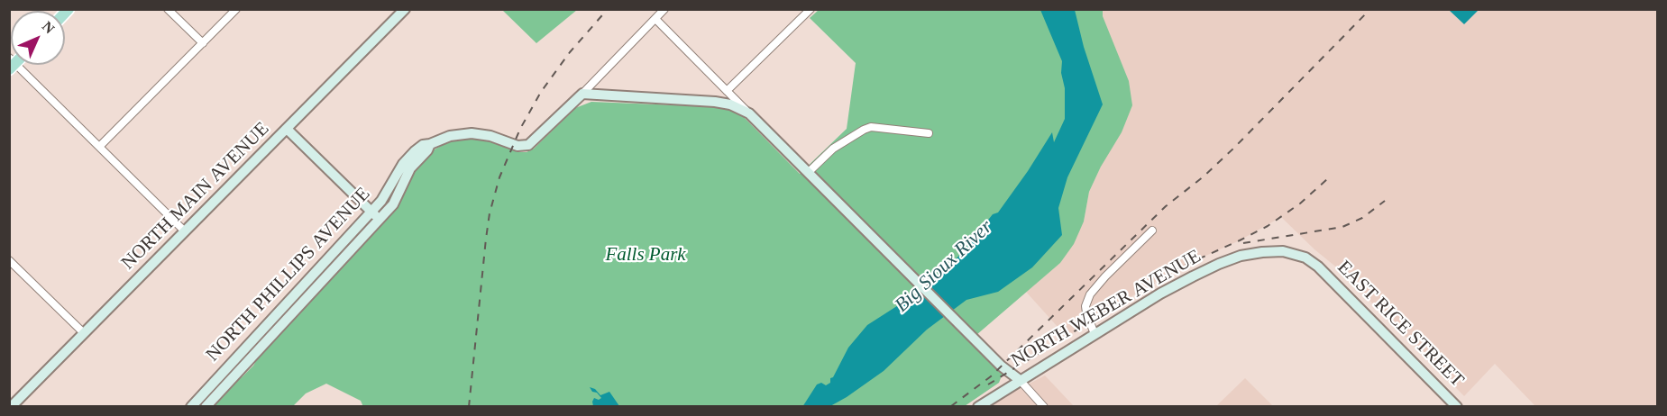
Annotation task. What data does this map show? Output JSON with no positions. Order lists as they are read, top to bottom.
{
  "streets": {
    "street": [
      "NORTH MAIN AVENUE",
      "NORTH PHILLIPS AVENUE",
      "NORTH WEBER AVENUE",
      "EAST RICE STREET"
    ]
  },
  "crossings": [
    ["NORTH WEBER AVENUE", "EAST RICE STREET"]
  ],
  "water": ["Big Sioux River"],
  "parks": ["Falls Park"],
  "north": "top right"
}
